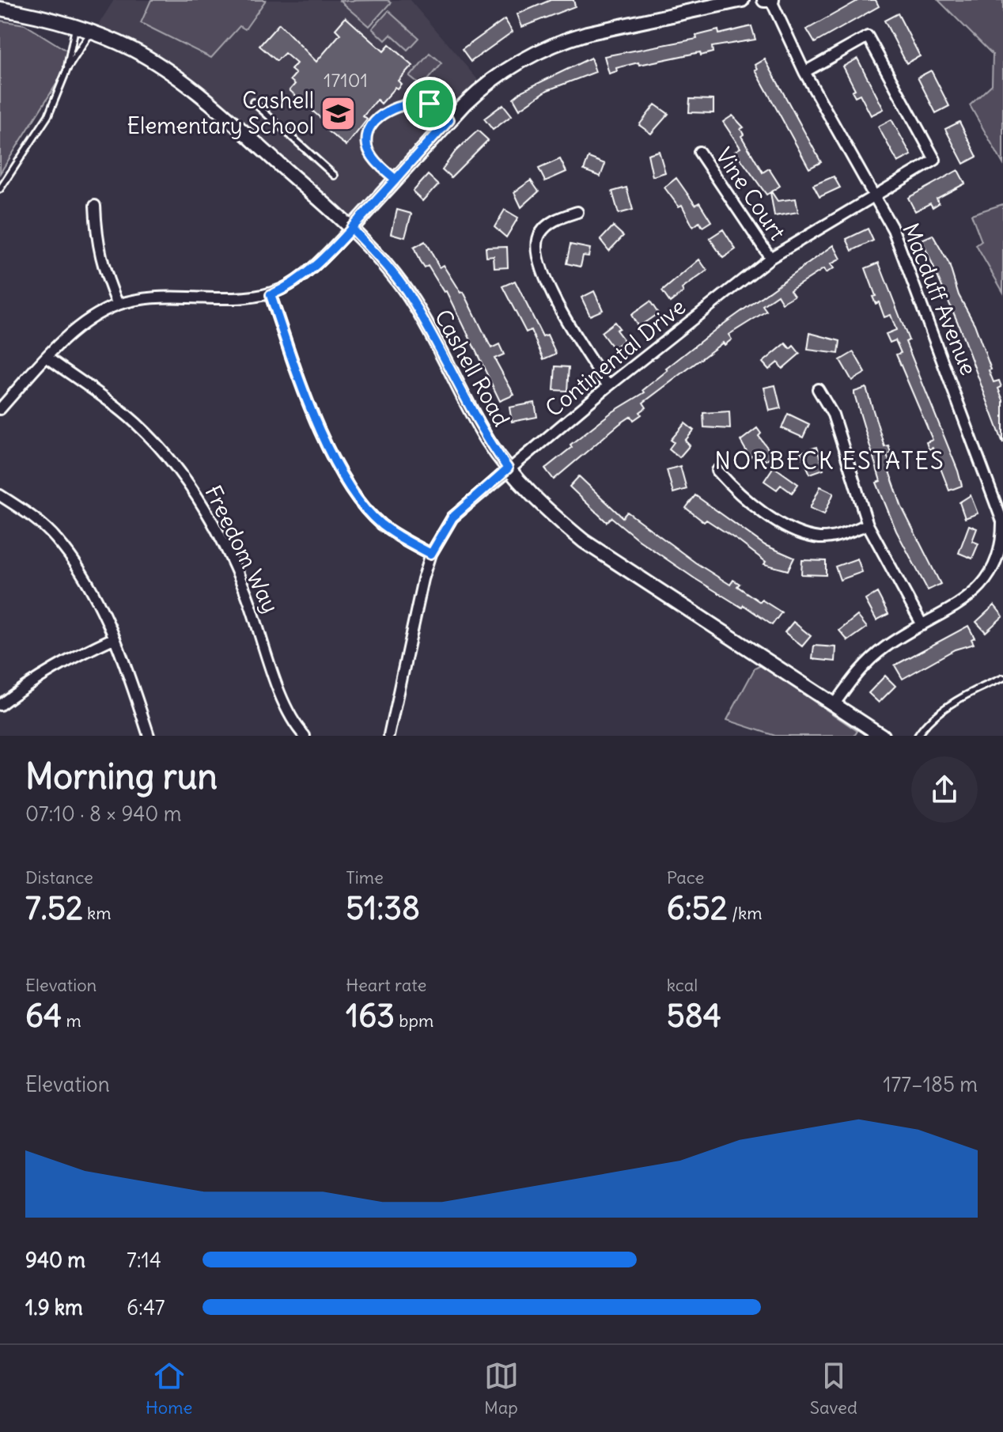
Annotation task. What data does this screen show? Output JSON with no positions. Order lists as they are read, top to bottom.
{
  "streets": {
    "street": [
      "Vine Court",
      "Macduff Avenue",
      "Continental Drive",
      "Cashell Road",
      "Freedom Way"
    ]
  },
  "crossings": [
    ["Vine Court", "Continental Drive"],
    ["Macduff Avenue", "Continental Drive"],
    ["Macduff Avenue", "Cashell Road"],
    ["Continental Drive", "Cashell Road"]
  ],
  "districts": ["NORBECK ESTATES"],
  "places": {
    "school or university": ["Cashell Elementary School"]
  },
  "house_numbers": ["17101"],
  "page": {
    "heading": ["Morning run", "07:10 · 8 × 940 m"],
    "stats": [
      ["Distance", "7.52 km"],
      ["Time", "51:38"],
      ["Pace", "6:52 /km"],
      ["Elevation", "64 m"],
      ["Heart rate", "163 bpm"],
      ["kcal", "584"]
    ],
    "chart": ["Elevation", "177–185 m"],
    "list": [
      {
        "name": "940 m",
        "note": "7:14"
      },
      {
        "name": "1.9 km",
        "note": "6:47"
      }
    ],
    "tabs": ["Home", "Map", "Saved"]
  }
}
